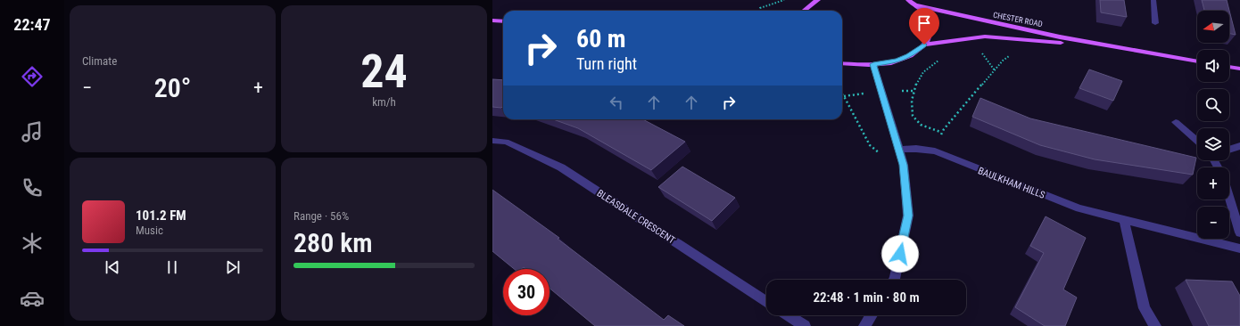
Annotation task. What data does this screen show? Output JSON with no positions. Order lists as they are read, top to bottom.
{
  "streets": {
    "main road": ["CHESTER ROAD"],
    "street": ["BAULKHAM HILLS", "BLEASDALE CRESCENT"]
  },
  "north": "left",
  "page": {
    "tabs": "22:47",
    "tile": [
      "Climate",
      ["24", "km/h"],
      ["Range · 56%", "280 km"]
    ],
    "map_buttons": ["+", "−"],
    "turn": ["60 m", "Turn right"],
    "heat": ["−", "20°", "+"],
    "song": ["101.2 FM", "Music"],
    "limit": "30",
    "trip": "22:48 · 1 min · 80 m"
  }
}
